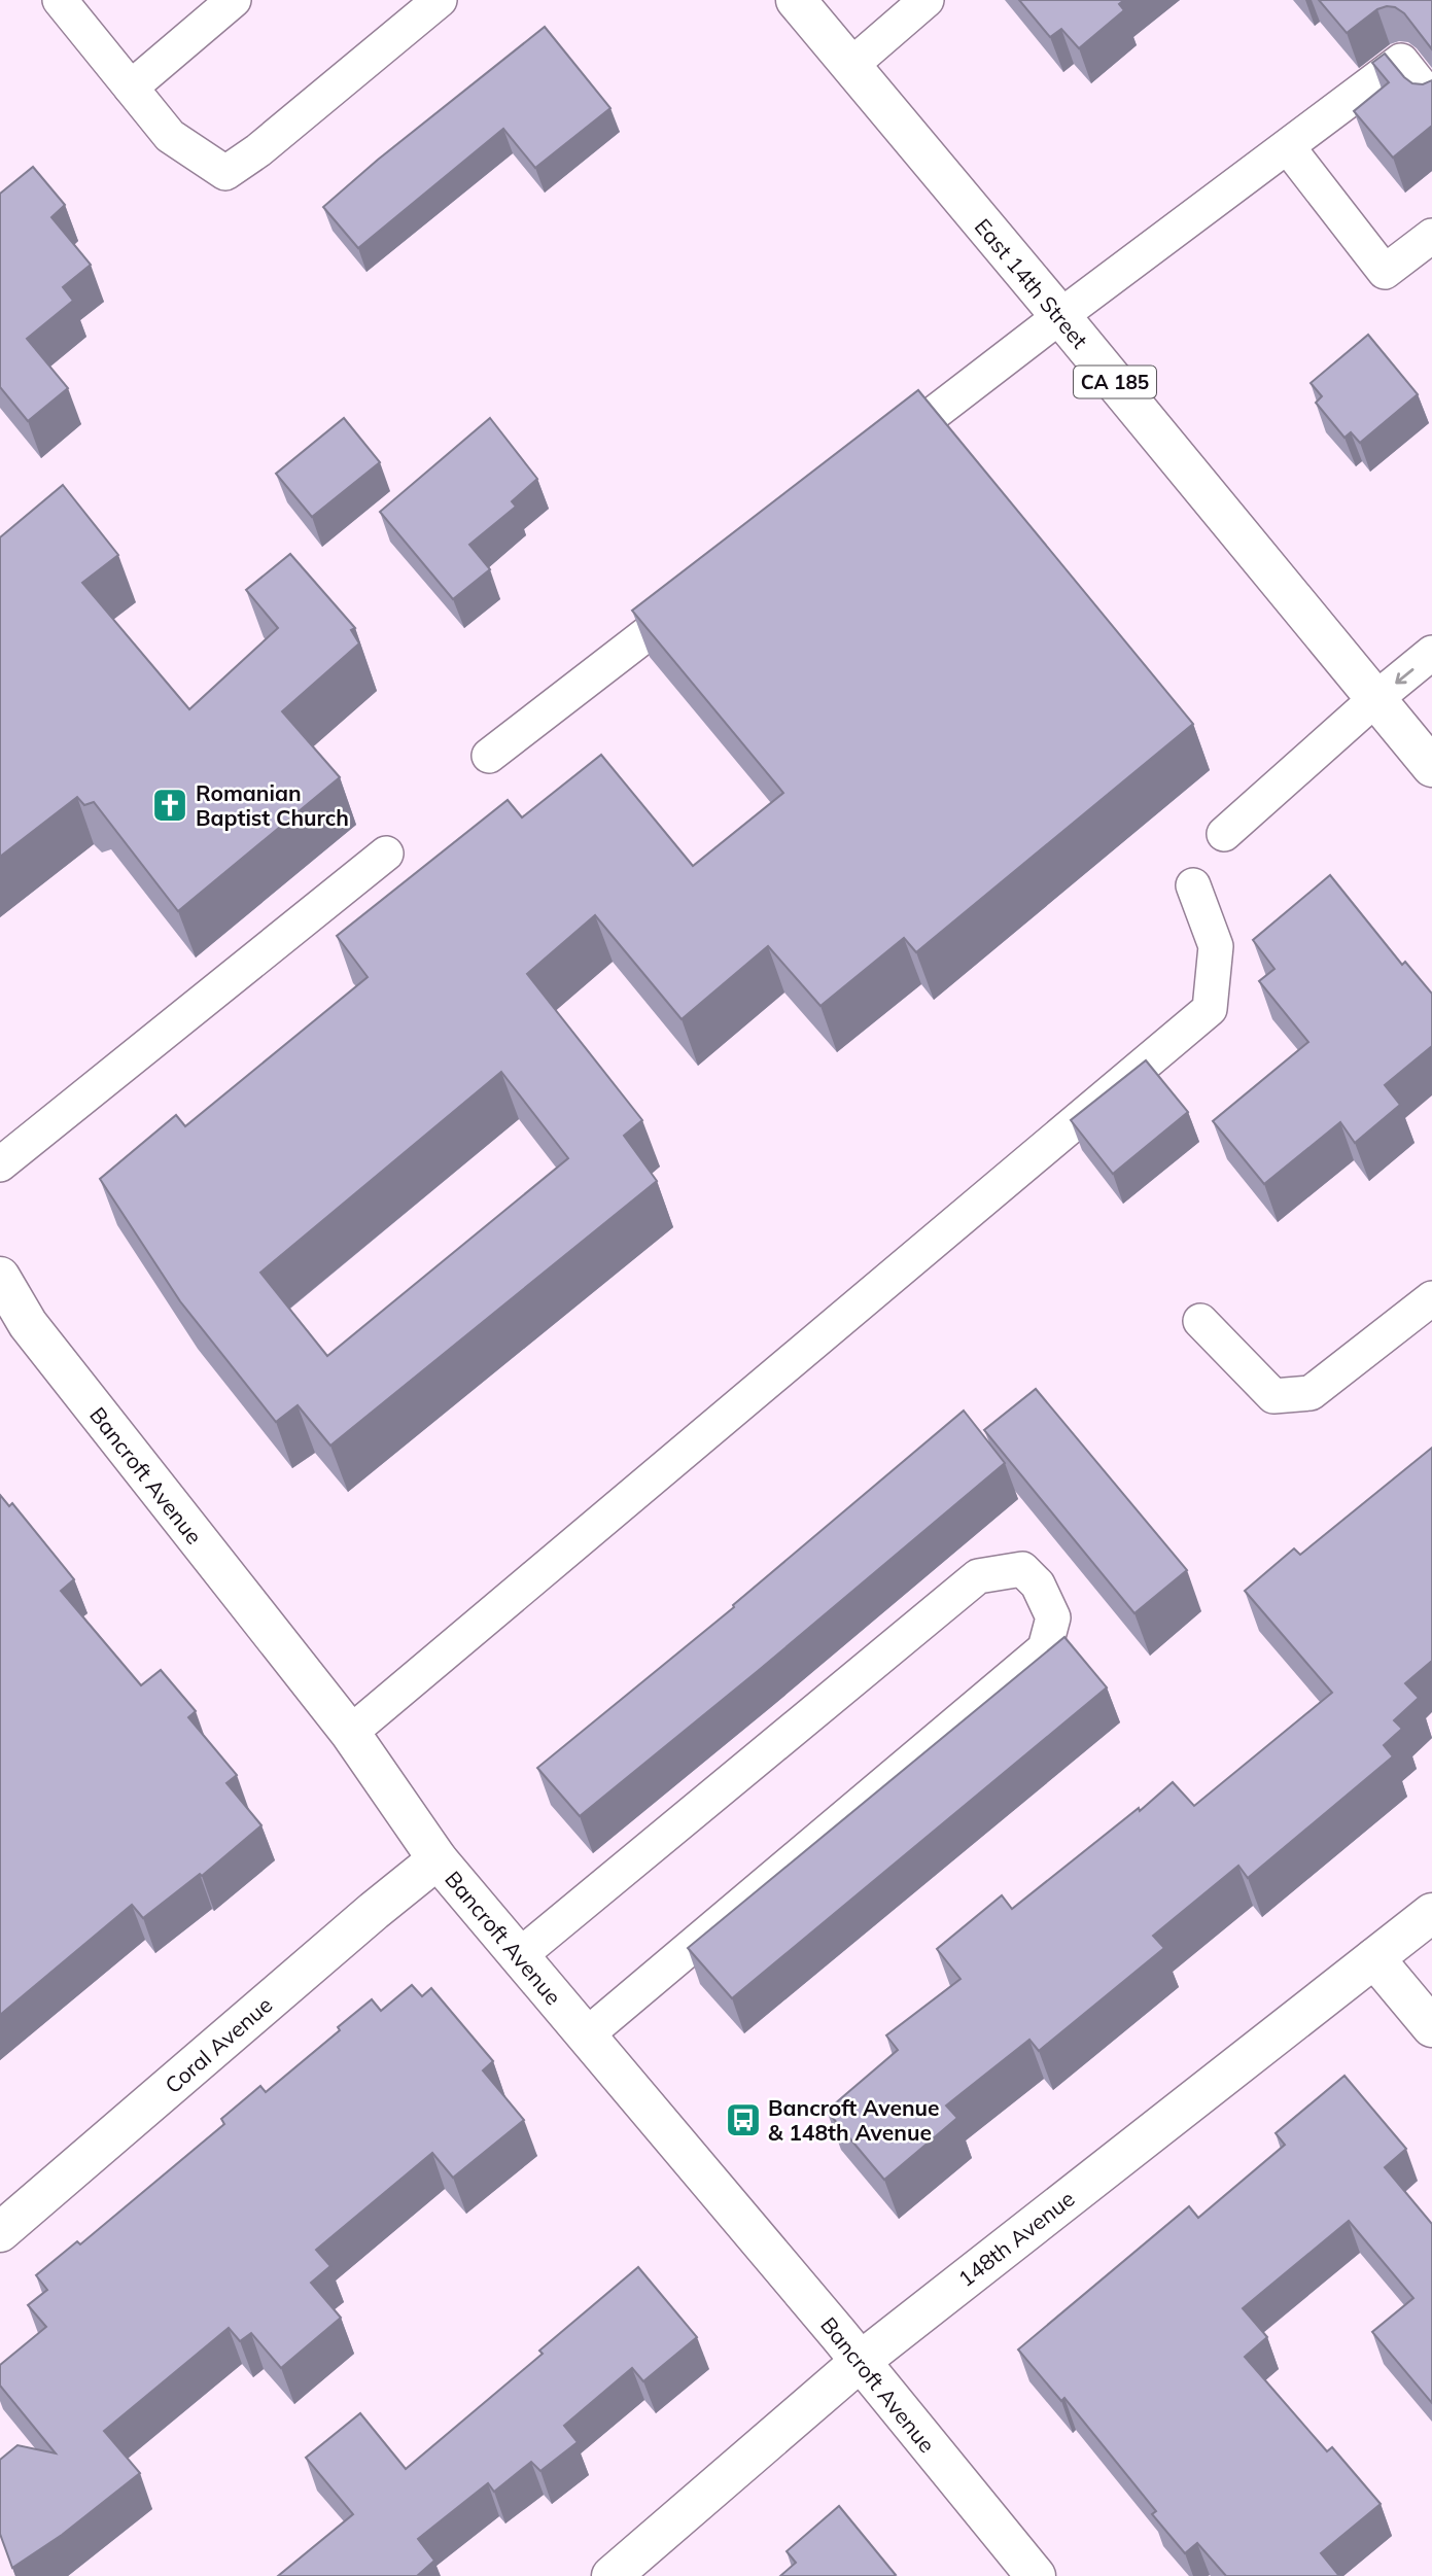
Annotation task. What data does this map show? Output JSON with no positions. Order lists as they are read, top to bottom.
{
  "streets": {
    "main road": [
      "East 14th Street",
      "CA 185",
      "Bancroft Avenue",
      "Coral Avenue",
      "148th Avenue"
    ]
  },
  "crossings": [
    ["Bancroft Avenue", "Coral Avenue"],
    ["Bancroft Avenue", "148th Avenue"]
  ],
  "places": {
    "church": ["Romanian Baptist Church"],
    "bus stop": ["Bancroft Avenue & 148th Avenue"]
  }
}
